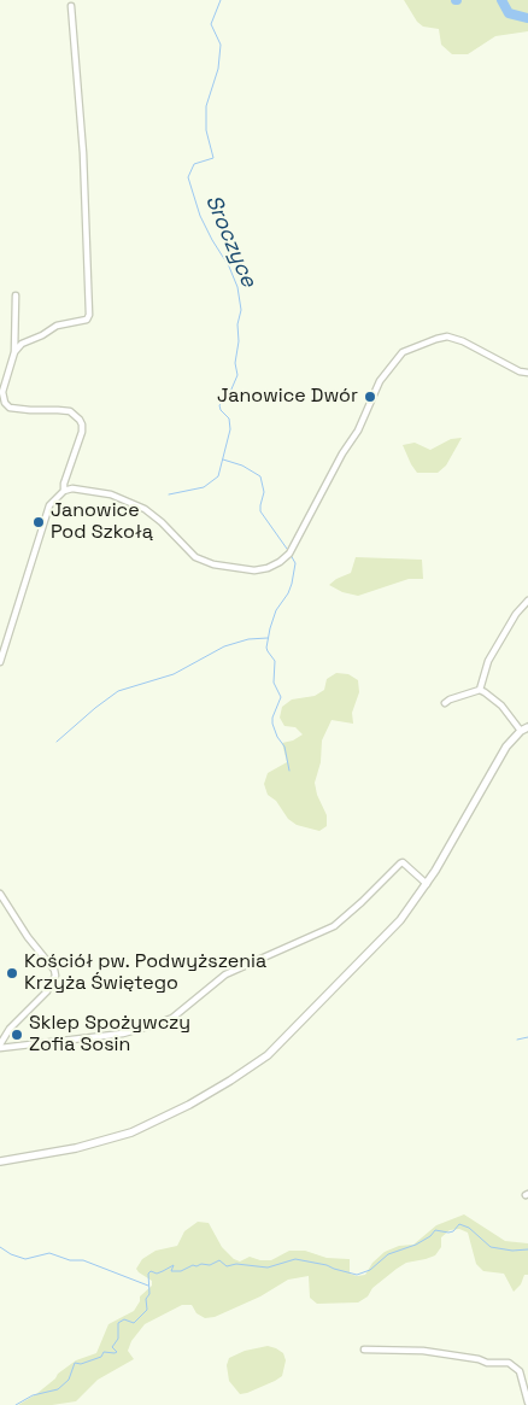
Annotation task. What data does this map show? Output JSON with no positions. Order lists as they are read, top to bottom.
{
  "water": ["Sroczyce"],
  "places": [
    "Janowice Dwór",
    "Janowice Pod Szkołą",
    "Kościół pw. Podwyższenia Krzyża Świętego",
    "Sklep Spożywczy Zofia Sosin"
  ]
}
